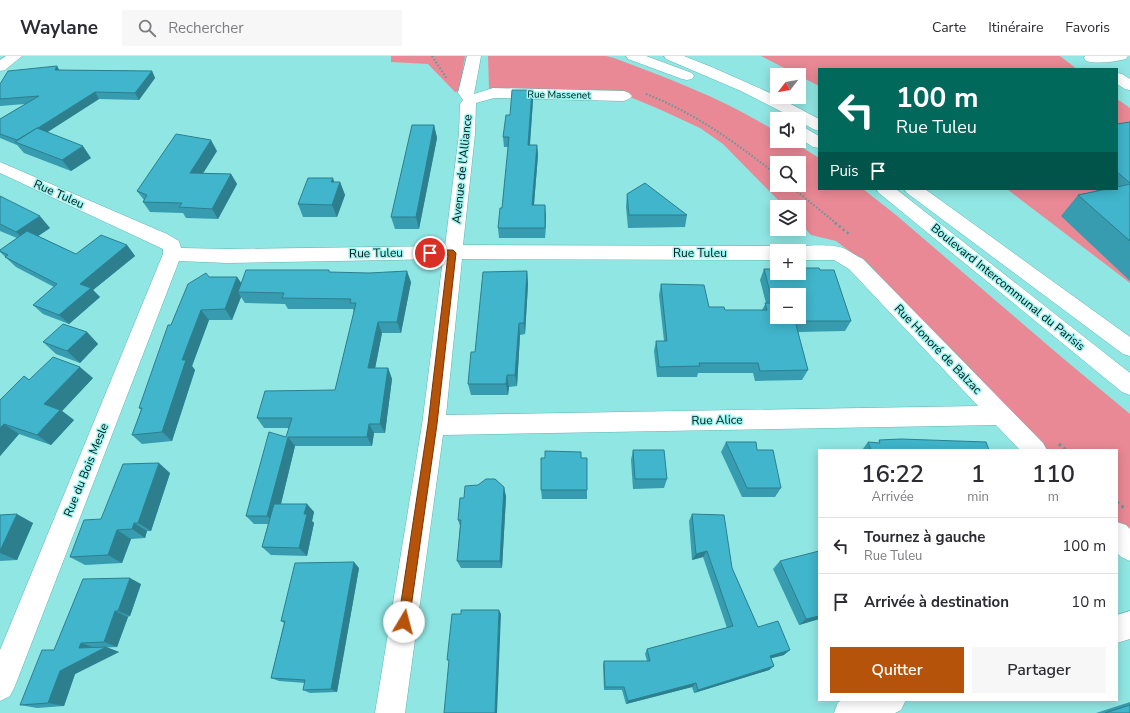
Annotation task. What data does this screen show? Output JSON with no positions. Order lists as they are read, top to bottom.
{
  "streets": {
    "main road": [
      "Rue Massenet",
      "Avenue de l'Alliance",
      "Rue Tuleu",
      "Boulevard Intercommunal du Parisis",
      "Rue Honoré de Balzac",
      "Rue Alice",
      "Rue du Bois Mesle"
    ]
  },
  "crossings": [
    ["Rue Massenet", "Avenue de l'Alliance"],
    ["Avenue de l'Alliance", "Rue Tuleu"],
    ["Avenue de l'Alliance", "Rue Alice"],
    ["Rue Tuleu", "Rue du Bois Mesle"],
    ["Rue Honoré de Balzac", "Rue Alice"]
  ],
  "north": "bottom left",
  "page": {
    "header": "Waylane",
    "search": "Rechercher",
    "nav": ["Carte", "Itinéraire", "Favoris"],
    "map_buttons": ["+", "−"],
    "turn": ["100 m", "Rue Tuleu"],
    "then": "Puis",
    "eta": [
      "16:22",
      "Arrivée",
      "1",
      "min",
      "110",
      "m"
    ],
    "list": [
      {
        "name": "Tournez à gauche",
        "note": "Rue Tuleu",
        "value": "100 m"
      },
      {
        "name": "Arrivée à destination",
        "value": "10 m"
      }
    ],
    "buttons": ["Quitter", "Partager"]
  }
}
